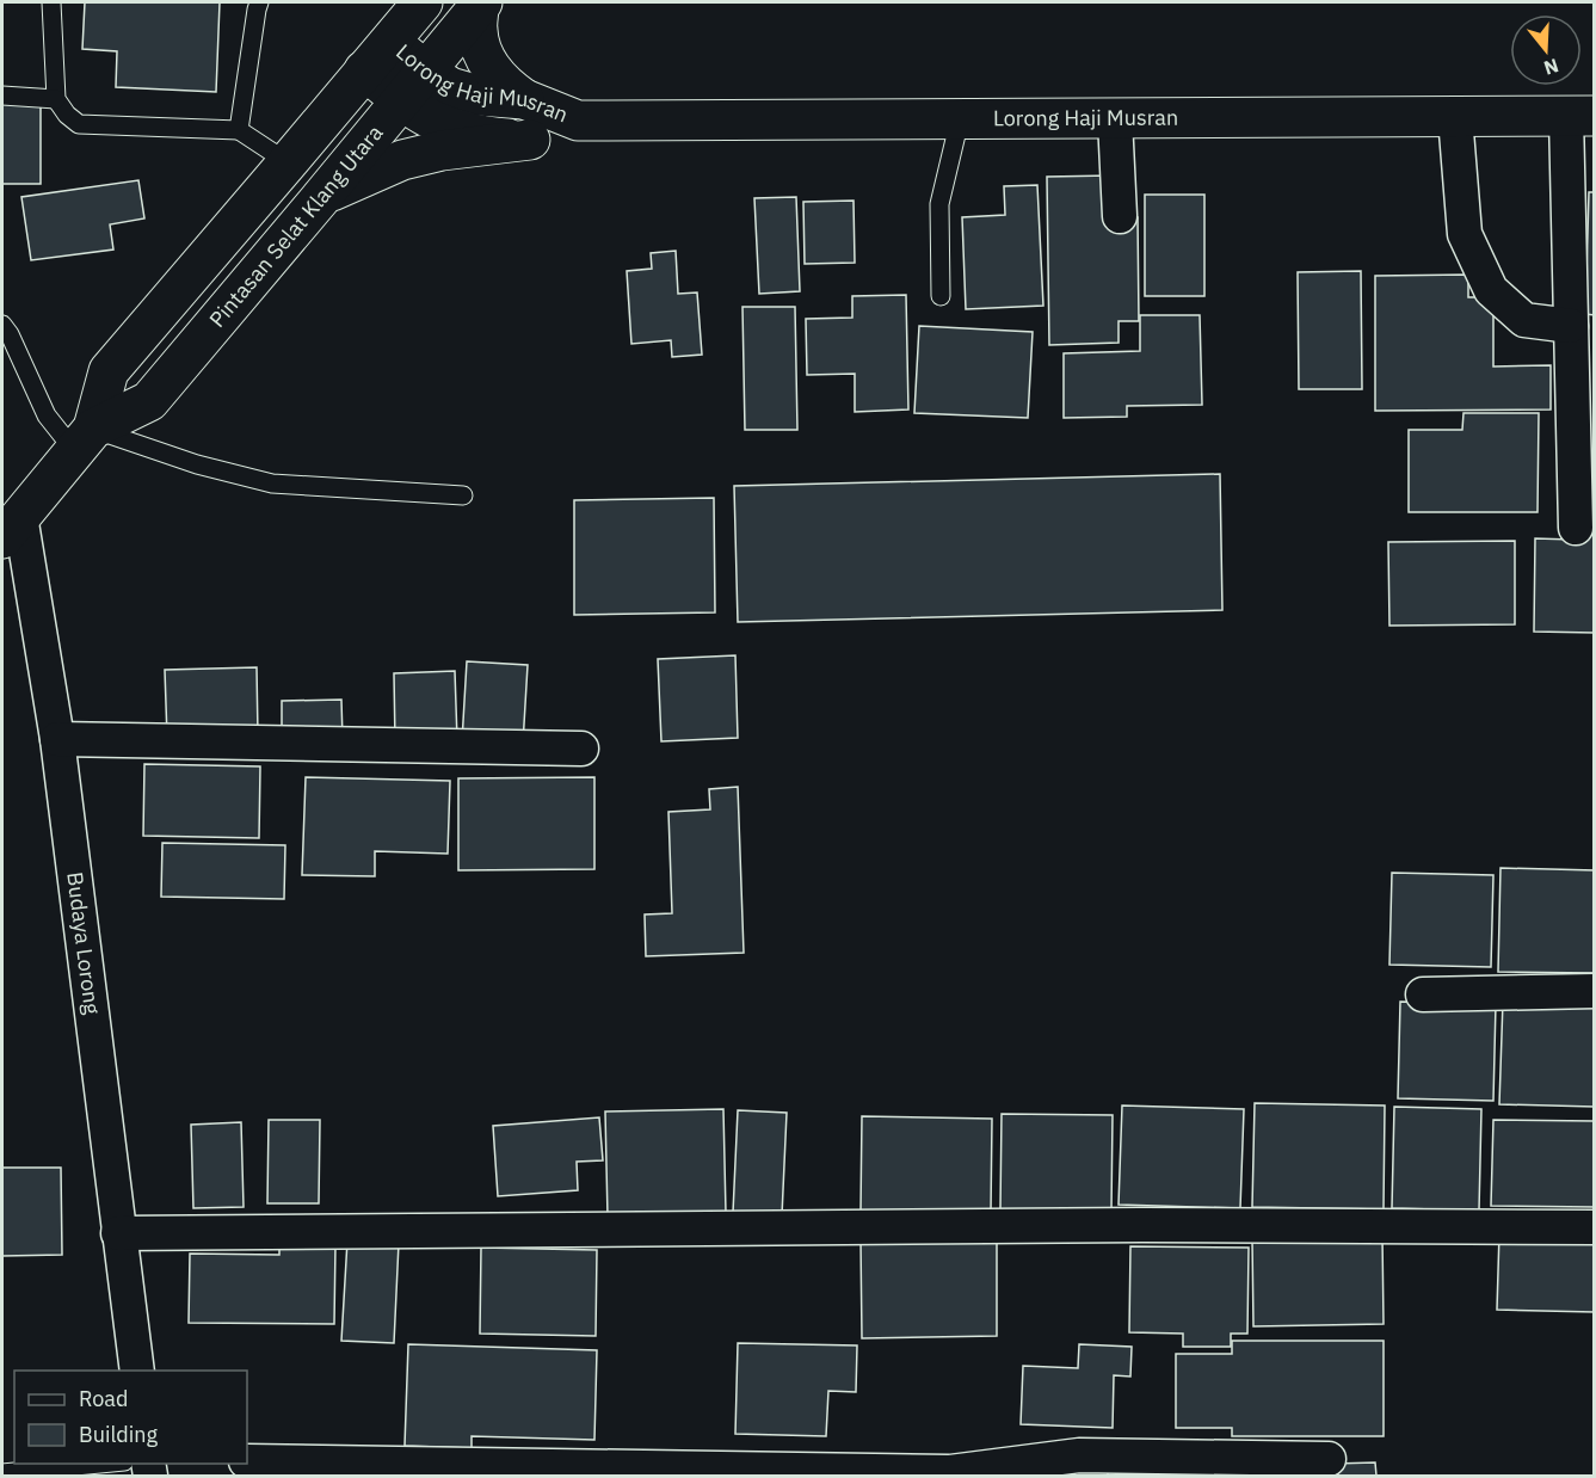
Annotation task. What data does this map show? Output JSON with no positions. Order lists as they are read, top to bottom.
{
  "streets": {
    "main road": ["Lorong Haji Musran", "Pintasan Selat Klang Utara"],
    "street": ["Budaya Lorong"]
  },
  "crossings": [
    ["Lorong Haji Musran", "Pintasan Selat Klang Utara"],
    ["Pintasan Selat Klang Utara", "Budaya Lorong"]
  ],
  "legend": ["Road", "Building"],
  "north": "bottom"
}
